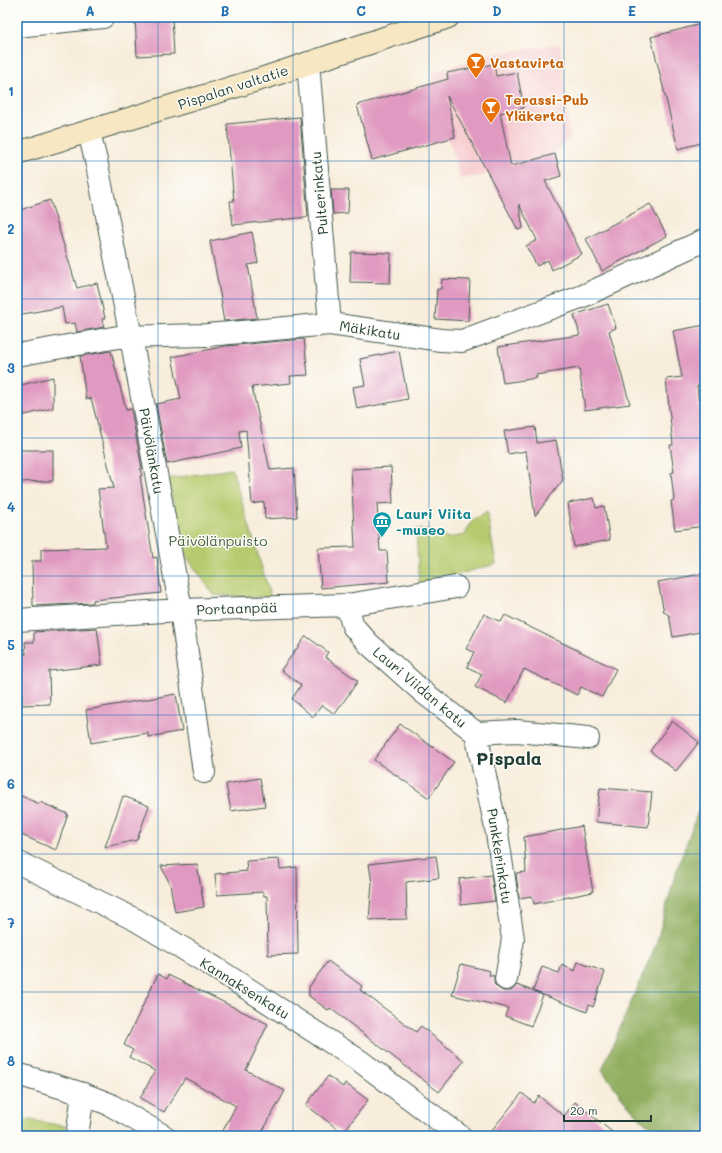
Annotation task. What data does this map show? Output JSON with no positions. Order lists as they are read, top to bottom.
{
  "streets": {
    "main road": ["Pispalan valtatie"],
    "street": [
      "Pulterinkatu",
      "Mäkikatu",
      "Päivölänkatu",
      "Portaanpää",
      "Lauri Viidan katu",
      "Punkkerinkatu",
      "Kannaksenkatu"
    ]
  },
  "crossings": [
    ["Pispalan valtatie", "Pulterinkatu"],
    ["Pispalan valtatie", "Päivölänkatu"],
    ["Pulterinkatu", "Mäkikatu"],
    ["Mäkikatu", "Päivölänkatu"],
    ["Päivölänkatu", "Portaanpää"],
    ["Portaanpää", "Lauri Viidan katu"],
    ["Lauri Viidan katu", "Punkkerinkatu"]
  ],
  "districts": ["Pispala"],
  "parks": ["Päivölänpuisto"],
  "places": {
    "bar": ["Vastavirta", "Terassi-Pub Yläkerta"],
    "museum": ["Lauri Viita -museo"]
  },
  "scale_bar": "20 m",
  "grid": {
    "columns": [
      "A",
      "B",
      "C",
      "D",
      "E"
    ],
    "rows": [
      "1",
      "2",
      "3",
      "4",
      "5",
      "6",
      "7",
      "8"
    ]
  }
}
